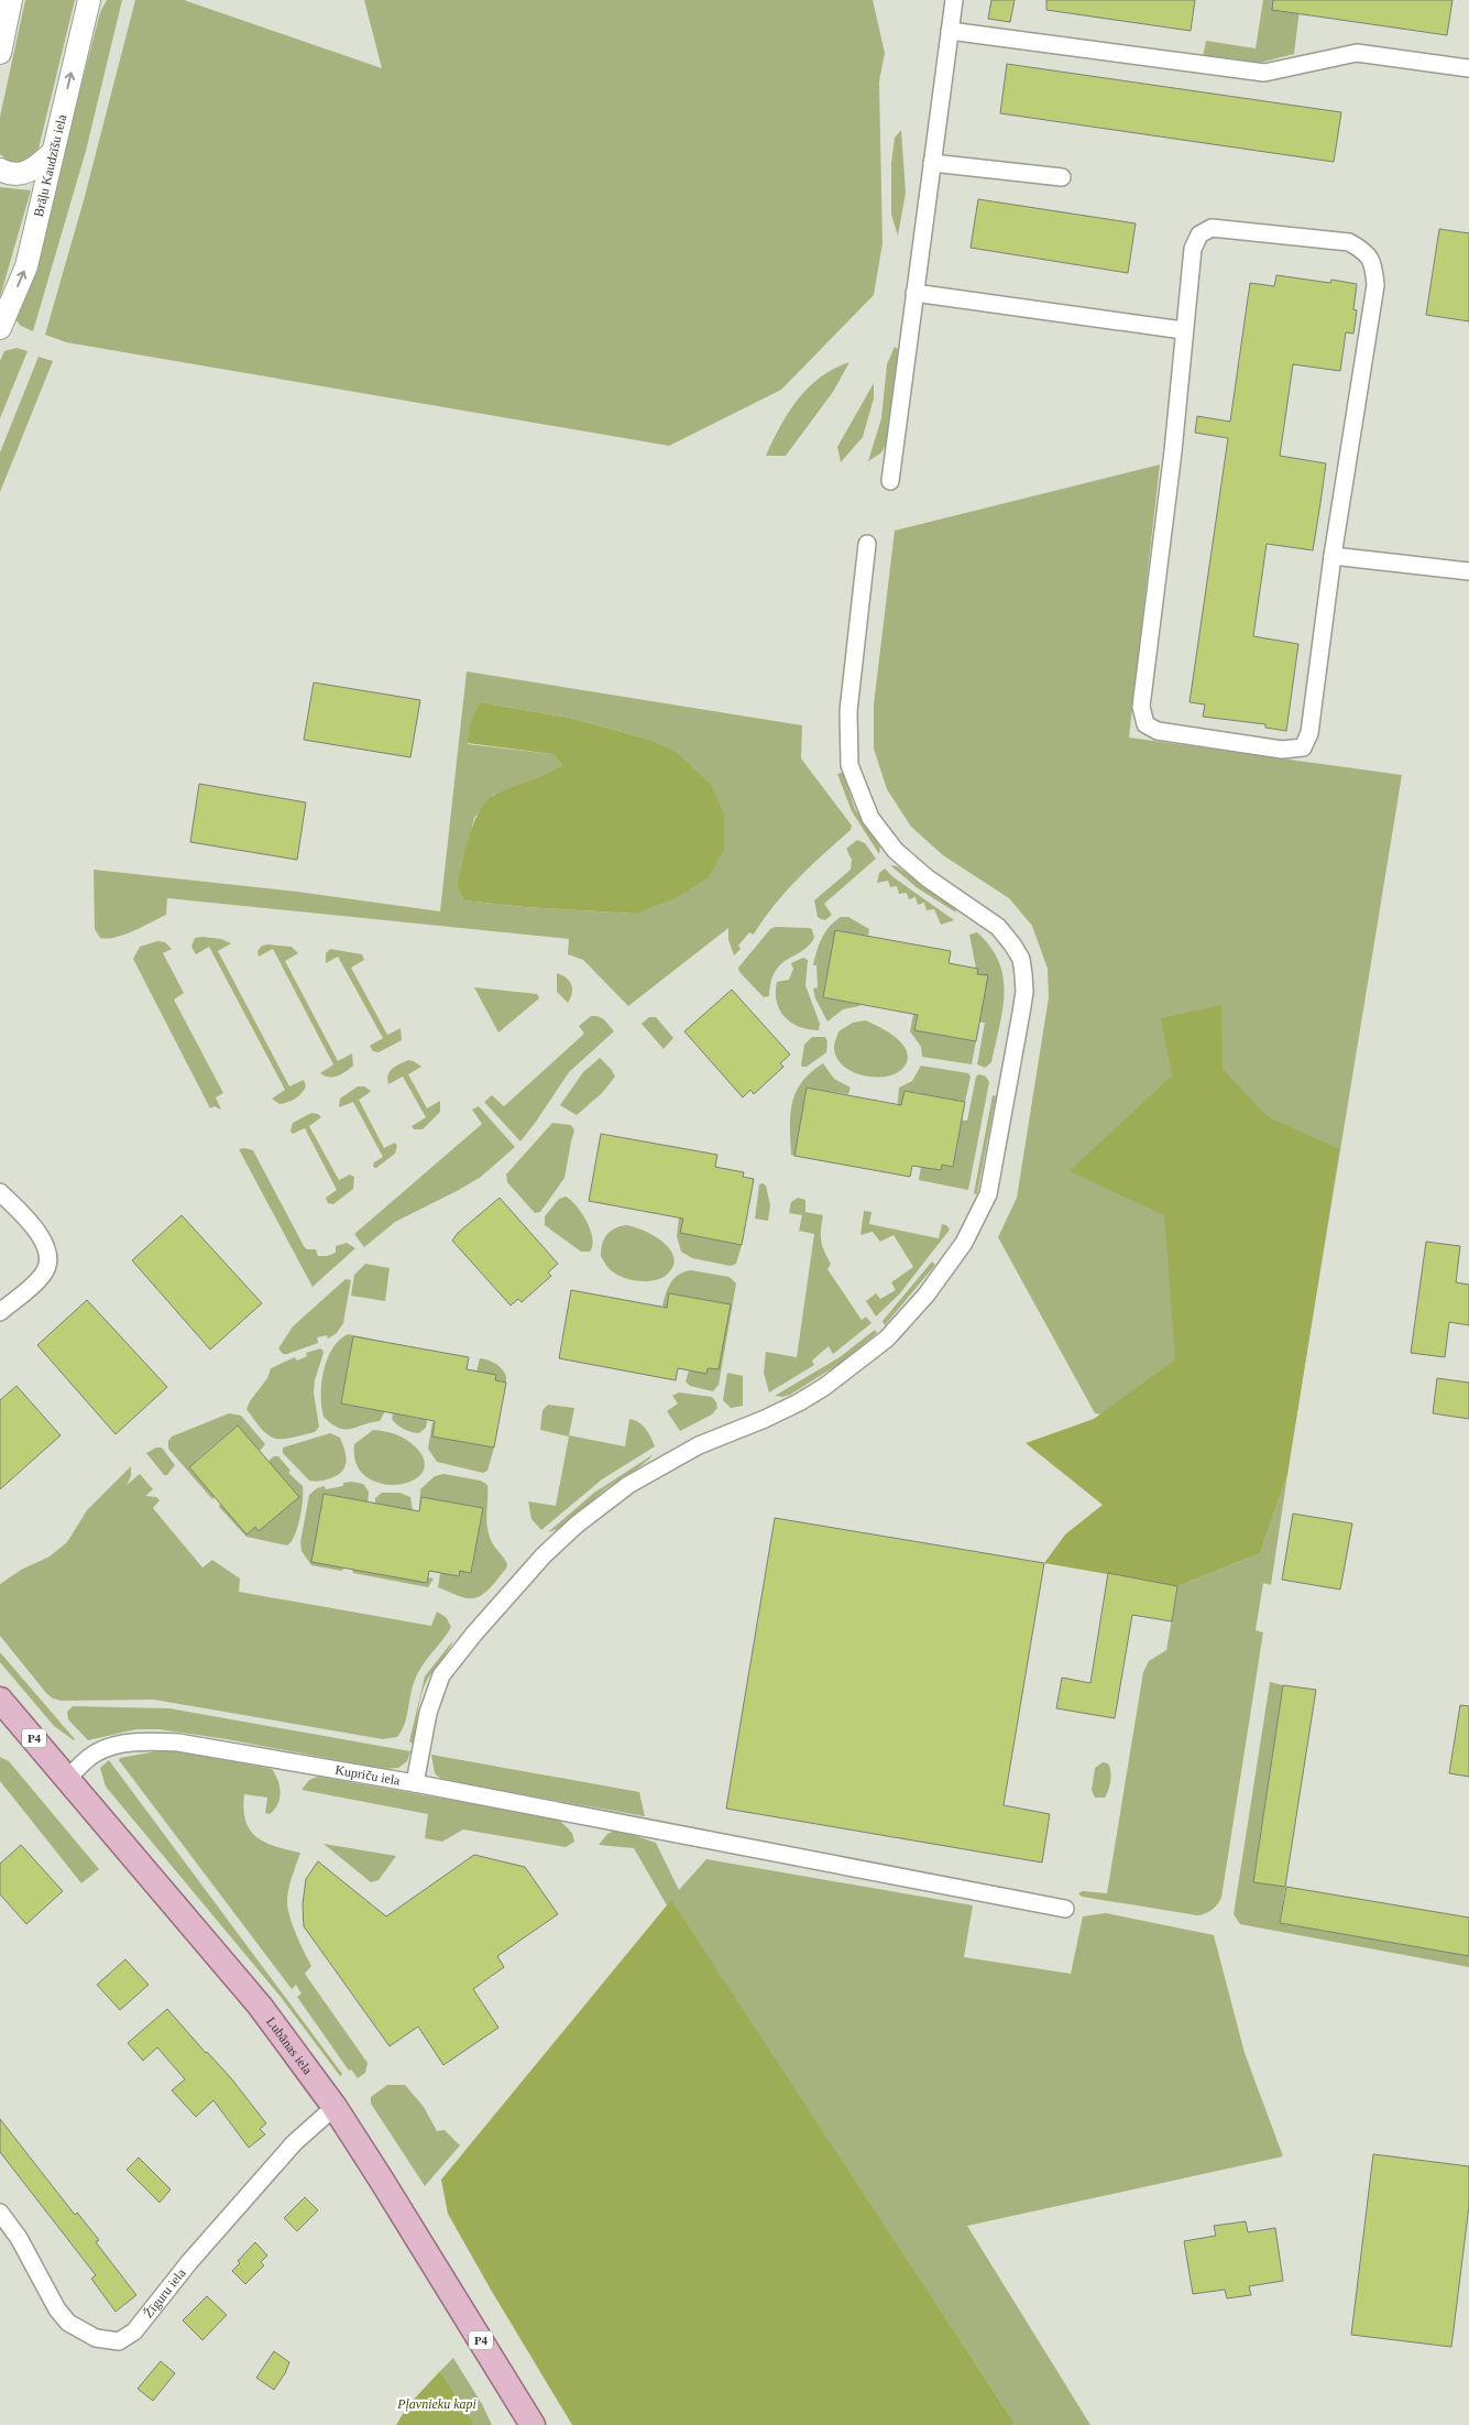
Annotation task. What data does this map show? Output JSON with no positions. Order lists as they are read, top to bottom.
{
  "streets": {
    "main road": ["P4", "Lubānas iela"],
    "street": ["Brāļu Kaudzīšu iela", "Kupriču iela", "Žīguru iela"]
  },
  "crossings": [
    ["Kupriču iela", "Lubānas iela"],
    ["Lubānas iela", "Žīguru iela"]
  ],
  "one_way": ["Brāļu Kaudzīšu iela"],
  "parks": ["Pļavnieku kapi"]
}
